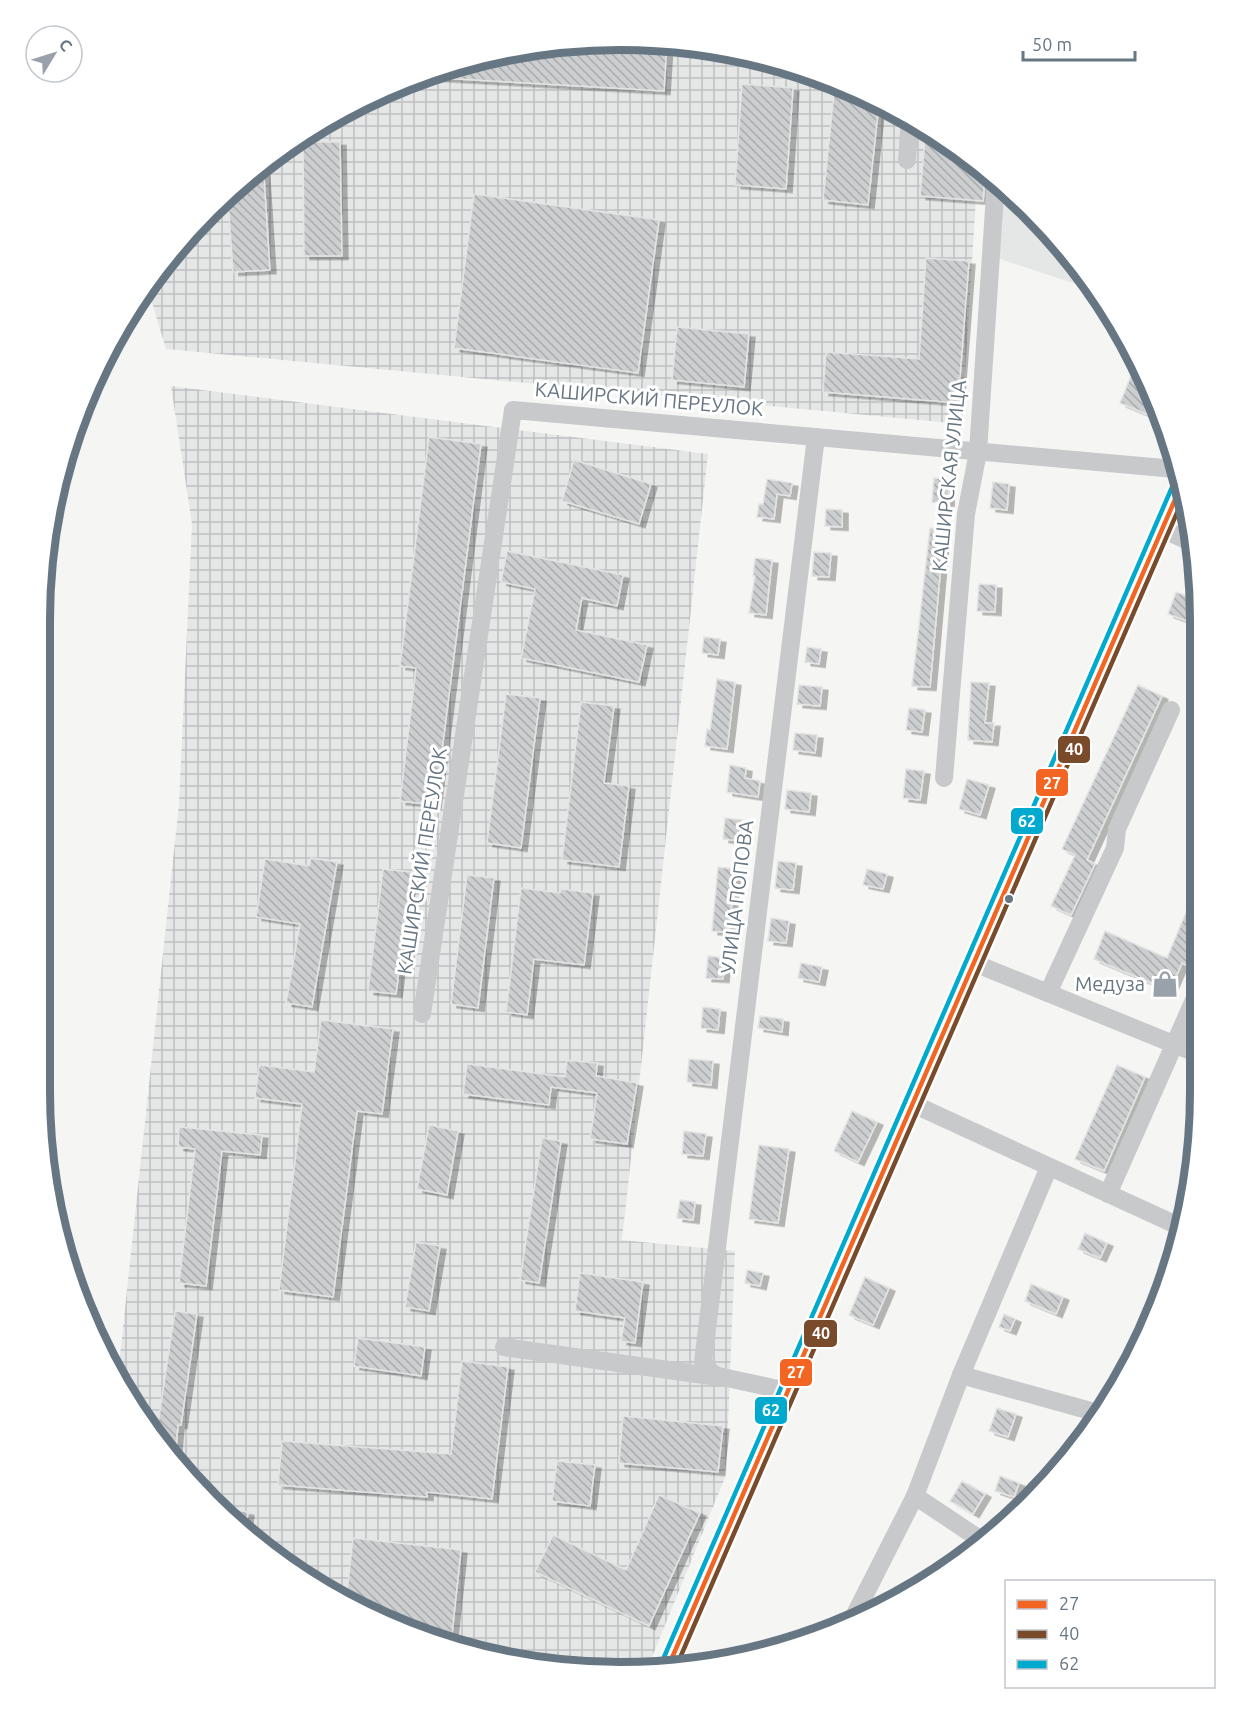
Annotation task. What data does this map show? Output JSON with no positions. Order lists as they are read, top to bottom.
{
  "streets": {
    "street": ["КАШИРСКИЙ ПЕРЕУЛОК", "КАШИРСКАЯ УЛИЦА", "УЛИЦА ПОПОВА"]
  },
  "crossings": [
    ["КАШИРСКИЙ ПЕРЕУЛОК", "КАШИРСКАЯ УЛИЦА"],
    ["КАШИРСКИЙ ПЕРЕУЛОК", "УЛИЦА ПОПОВА"]
  ],
  "places": {
    "shop": ["Медуза"]
  },
  "lines": ["transit line 62", "transit line 27", "transit line 40"],
  "legend": ["27", "40", "62"],
  "scale_bar": "50 m",
  "north": "top right"
}
